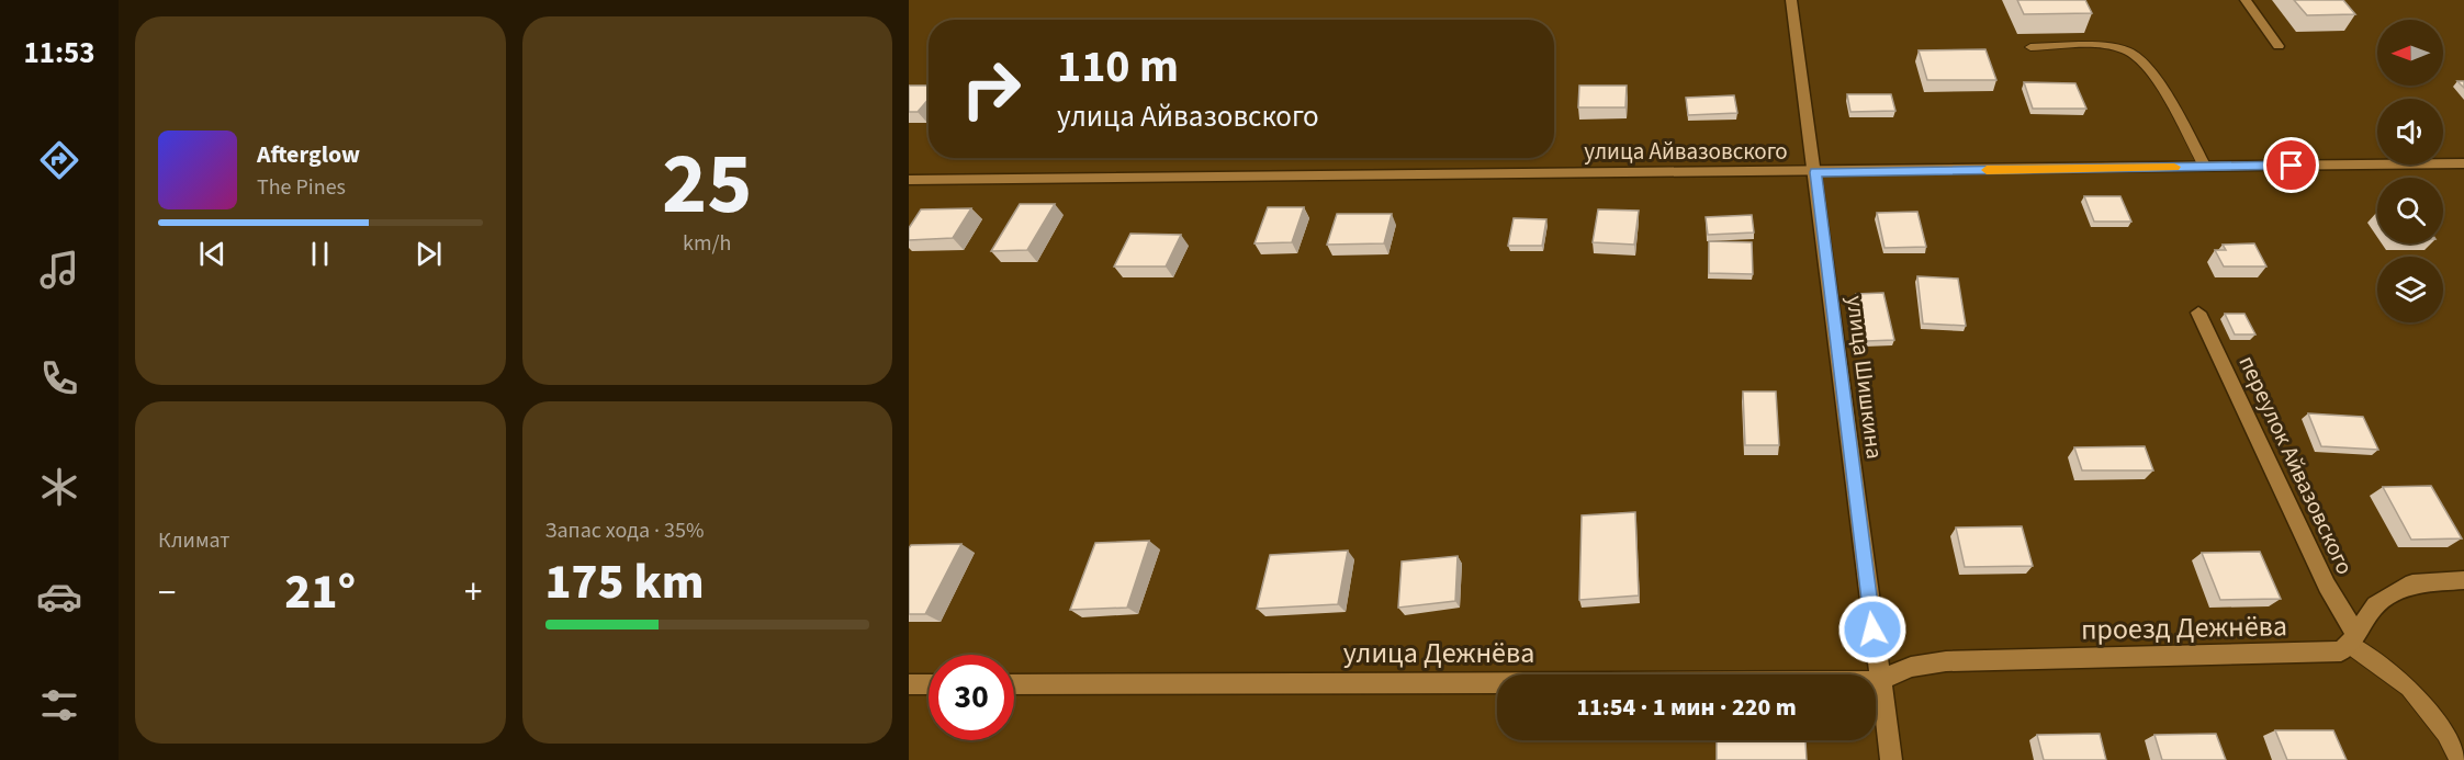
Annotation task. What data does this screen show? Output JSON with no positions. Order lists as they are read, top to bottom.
{
  "streets": {
    "street": [
      "улица Айвазовского",
      "улица Шишкина",
      "переулок Айвазовского",
      "проезд Дежнёва",
      "улица Дежнёва"
    ]
  },
  "crossings": [
    ["улица Айвазовского", "улица Шишкина"],
    ["улица Шишкина", "проезд Дежнёва"],
    ["улица Шишкина", "улица Дежнёва"],
    ["переулок Айвазовского", "проезд Дежнёва"],
    ["проезд Дежнёва", "улица Дежнёва"]
  ],
  "north": "left",
  "page": {
    "tabs": "11:53",
    "tile": [
      ["25", "km/h"],
      "Климат",
      ["Запас хода · 35%", "175 km"]
    ],
    "turn": ["110 m", "улица Айвазовского"],
    "song": ["Afterglow", "The Pines"],
    "heat": ["−", "21°", "+"],
    "limit": "30",
    "trip": "11:54 · 1 мин · 220 m"
  }
}
